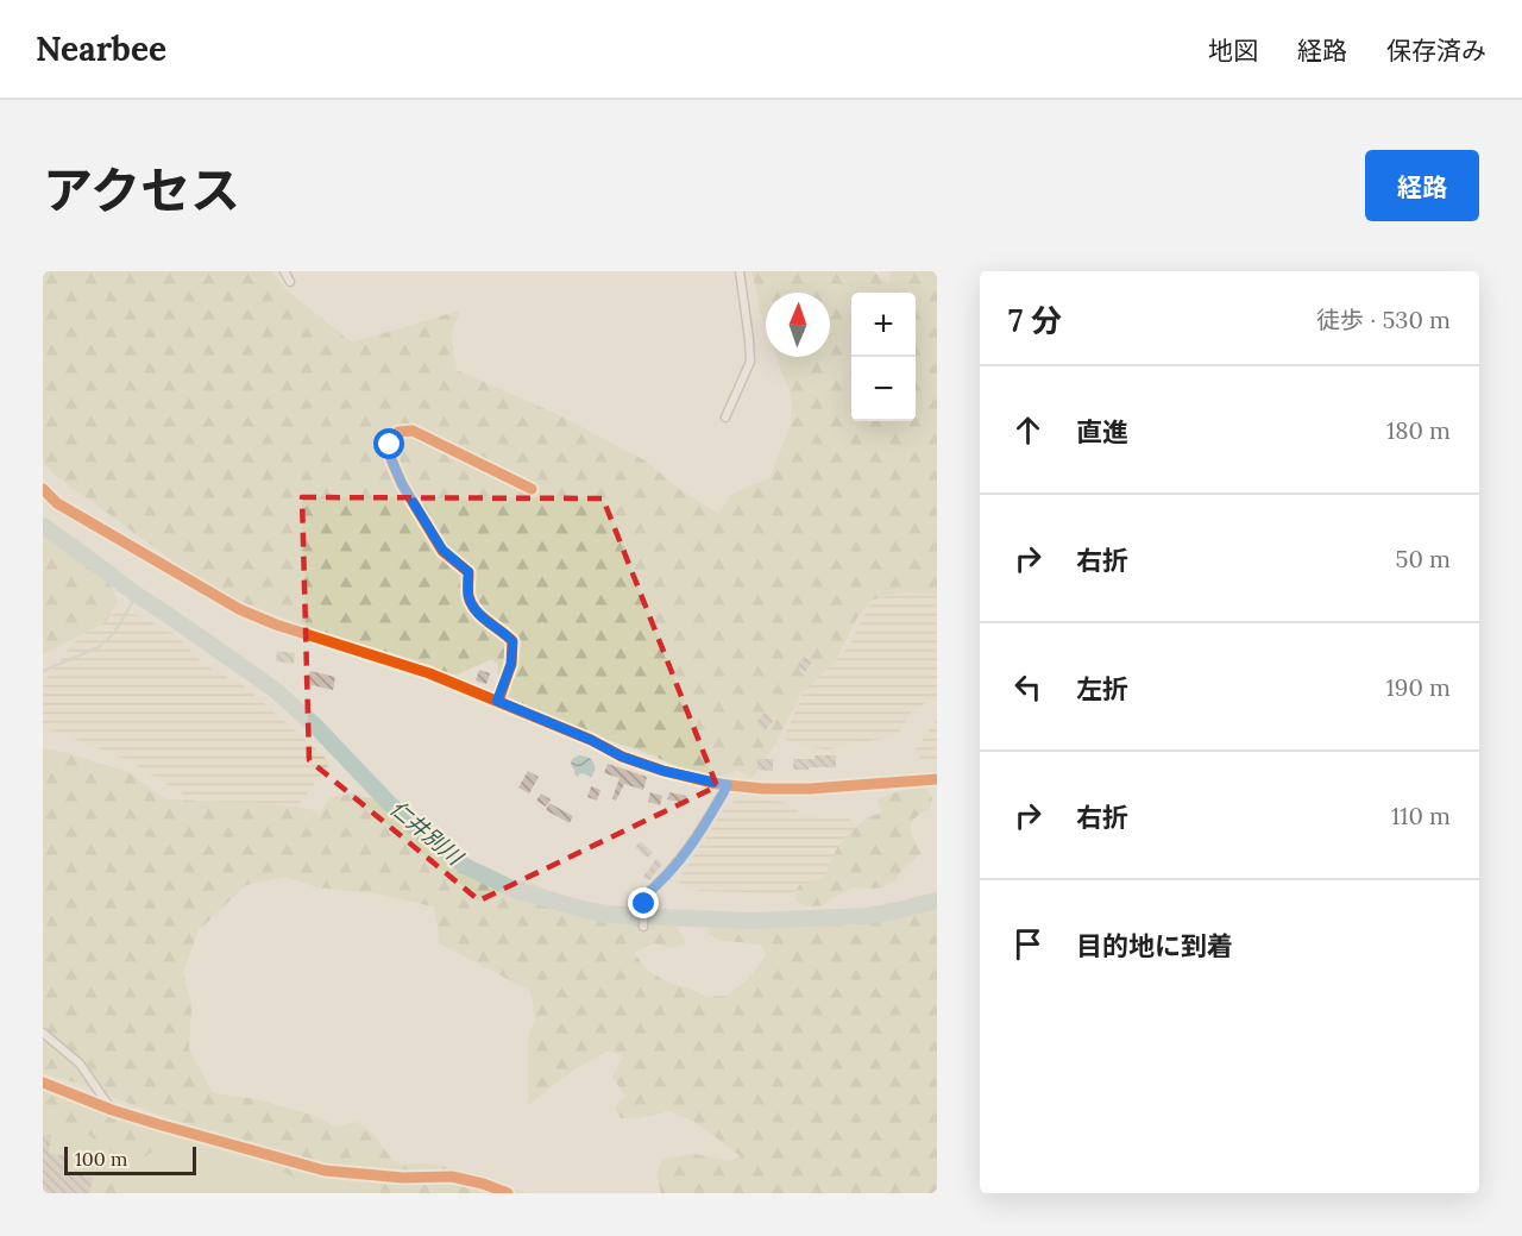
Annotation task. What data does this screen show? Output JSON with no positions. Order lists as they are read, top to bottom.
{
  "water": ["仁井別川"],
  "scale_bar": "100 m",
  "north": "top",
  "page": {
    "header": "Nearbee",
    "nav": ["地図", "経路", "保存済み"],
    "title": "アクセス",
    "buttons": "経路",
    "heading": ["7 分", "徒歩 · 530 m"],
    "map_buttons": ["+", "−"],
    "list": [
      ["直進", "180 m"],
      ["右折", "50 m"],
      ["左折", "190 m"],
      ["右折", "110 m"],
      "目的地に到着"
    ],
    "scale": "100 m"
  }
}
